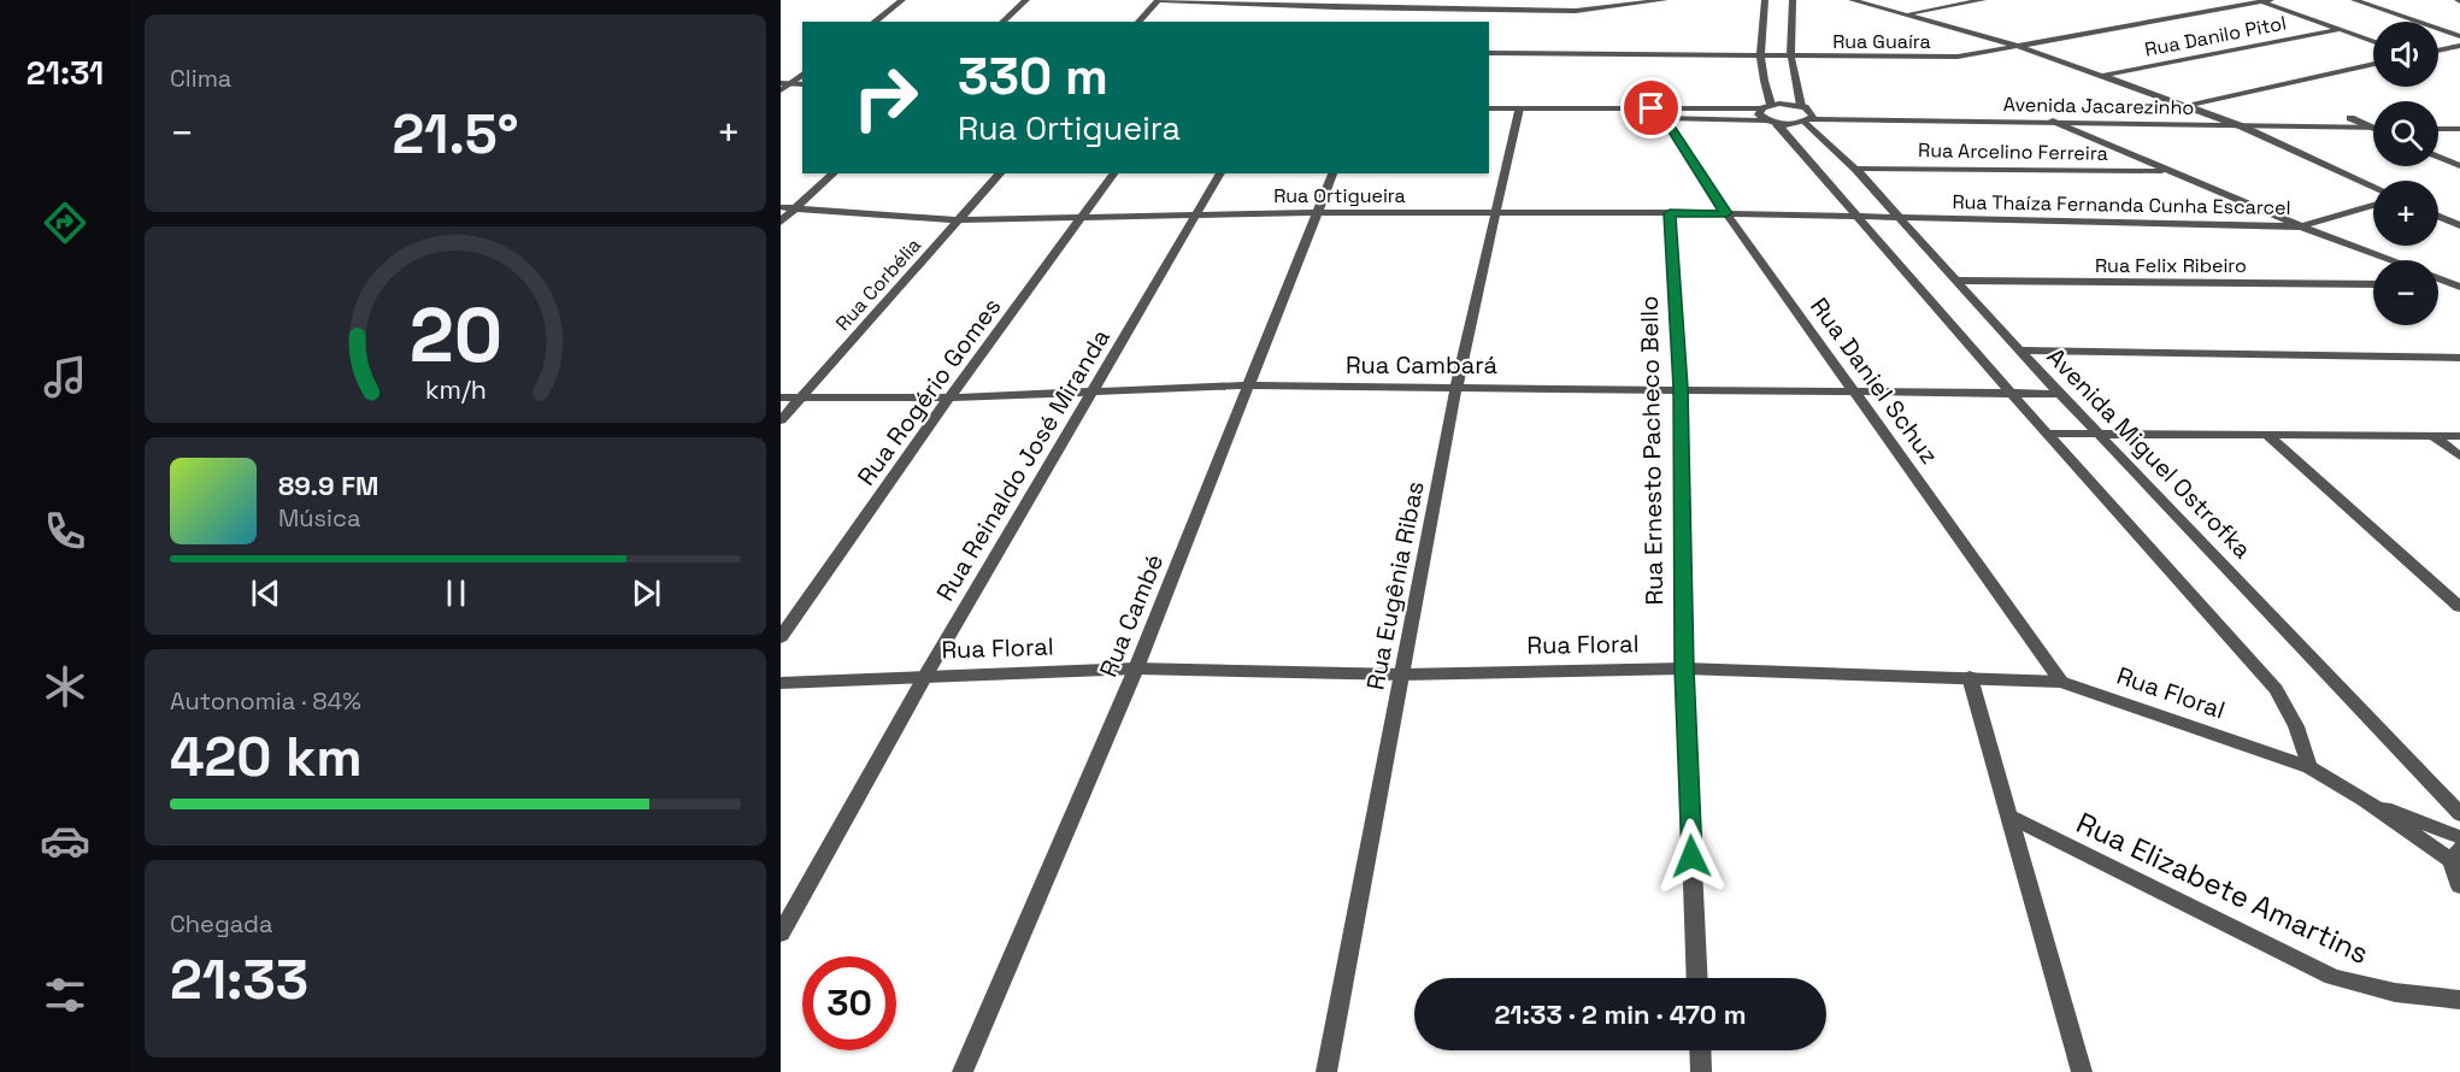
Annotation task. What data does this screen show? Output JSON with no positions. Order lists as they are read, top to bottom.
{
  "streets": {
    "street": [
      "Rua Danilo Pitol",
      "Rua Guaíra",
      "Avenida Jacarezinho",
      "Rua Arcelino Ferreira",
      "Rua Ortigueira",
      "Rua Thaíza Fernanda Cunha Escarcel",
      "Rua Felix Ribeiro",
      "Rua Corbélia",
      "Rua Cambará",
      "Rua Daniel Schuz",
      "Rua Rogério Gomes",
      "Rua Ernesto Pacheco Bello",
      "Avenida Miguel Ostrofka",
      "Rua Reinaldo José Miranda",
      "Rua Eugênia Ribas",
      "Rua Cambé",
      "Rua Floral",
      "Rua Elizabete Amartins"
    ]
  },
  "crossings": [
    ["Avenida Jacarezinho", "Avenida Miguel Ostrofka"],
    ["Rua Arcelino Ferreira", "Avenida Miguel Ostrofka"],
    ["Rua Ortigueira", "Rua Thaíza Fernanda Cunha Escarcel"],
    ["Rua Ortigueira", "Rua Corbélia"],
    ["Rua Ortigueira", "Rua Daniel Schuz"],
    ["Rua Ortigueira", "Rua Rogério Gomes"],
    ["Rua Ortigueira", "Rua Ernesto Pacheco Bello"],
    ["Rua Ortigueira", "Avenida Miguel Ostrofka"],
    ["Rua Ortigueira", "Rua Reinaldo José Miranda"],
    ["Rua Ortigueira", "Rua Eugênia Ribas"],
    ["Rua Ortigueira", "Rua Cambé"],
    ["Rua Thaíza Fernanda Cunha Escarcel", "Avenida Miguel Ostrofka"],
    ["Rua Felix Ribeiro", "Avenida Miguel Ostrofka"],
    ["Rua Corbélia", "Rua Cambará"],
    ["Rua Cambará", "Rua Daniel Schuz"],
    ["Rua Cambará", "Rua Rogério Gomes"],
    ["Rua Cambará", "Rua Ernesto Pacheco Bello"],
    ["Rua Cambará", "Avenida Miguel Ostrofka"],
    ["Rua Cambará", "Rua Reinaldo José Miranda"],
    ["Rua Cambará", "Rua Eugênia Ribas"],
    ["Rua Cambará", "Rua Cambé"],
    ["Rua Daniel Schuz", "Rua Floral"],
    ["Rua Ernesto Pacheco Bello", "Rua Floral"],
    ["Rua Reinaldo José Miranda", "Rua Floral"],
    ["Rua Eugênia Ribas", "Rua Floral"],
    ["Rua Cambé", "Rua Floral"]
  ],
  "page": {
    "tabs": "21:31",
    "tile": [
      "Clima",
      ["Autonomia · 84%", "420 km"],
      ["Chegada", "21:33"]
    ],
    "map_buttons": ["+", "−"],
    "turn": ["330 m", "Rua Ortigueira"],
    "heat": ["−", "21.5°", "+"],
    "song": ["89.9 FM", "Música"],
    "limit": "30",
    "trip": "21:33 · 2 min · 470 m",
    "gauge": ["20", "km/h"]
  }
}
